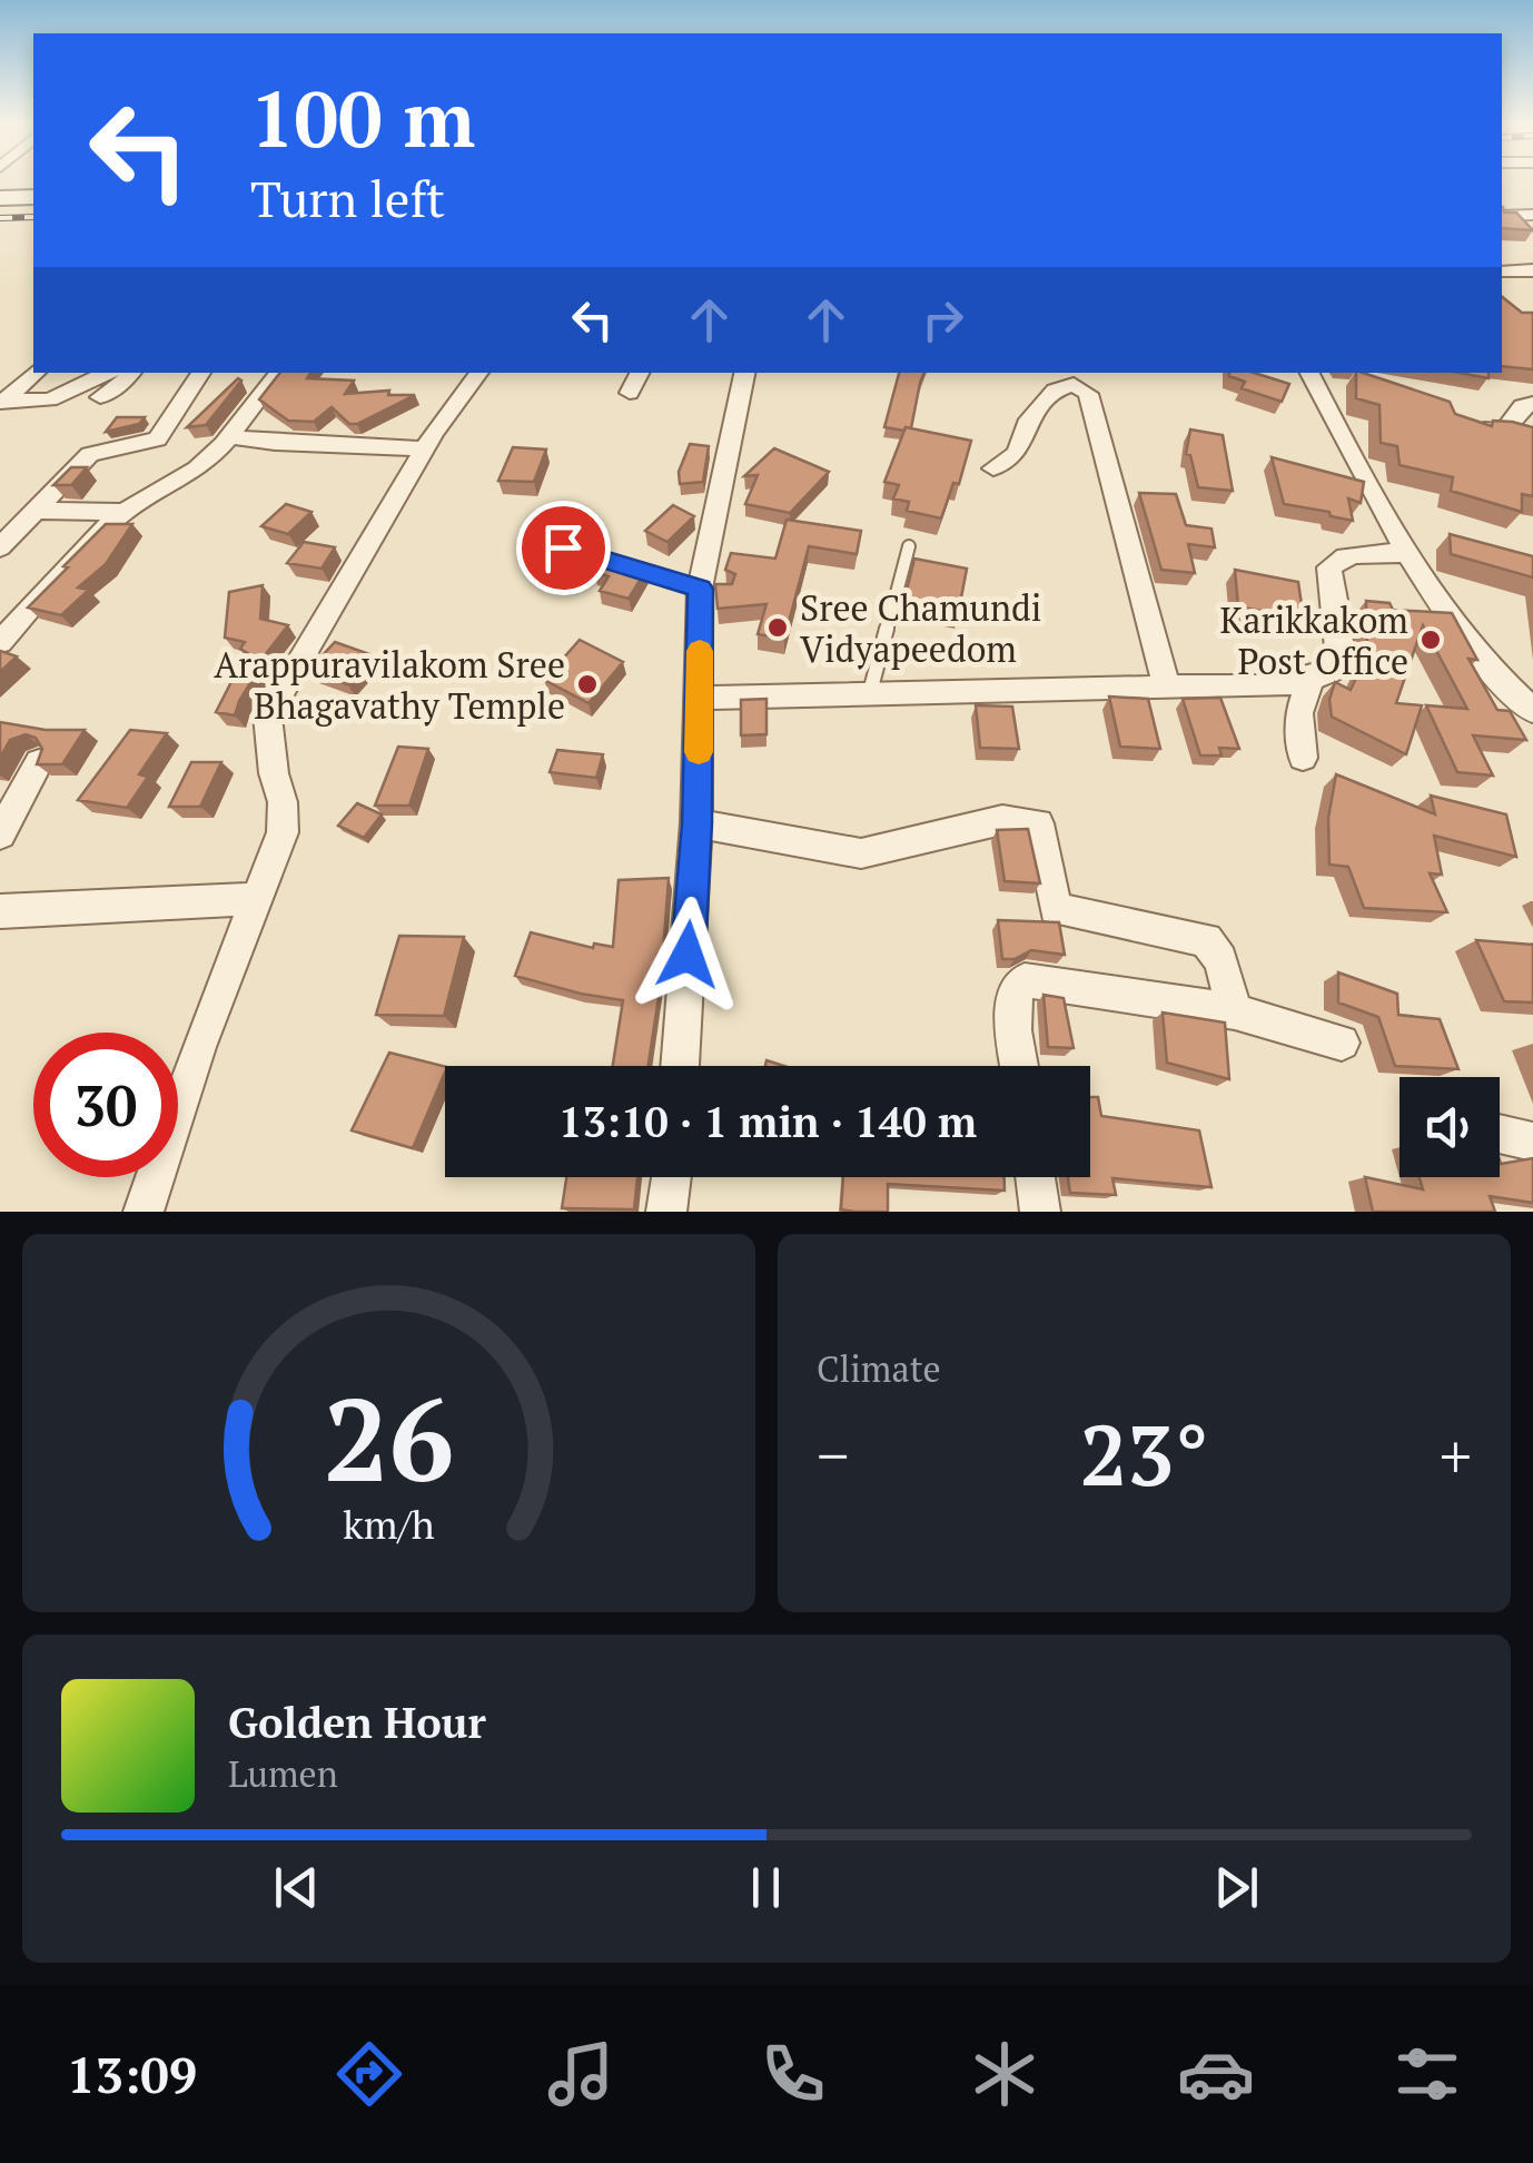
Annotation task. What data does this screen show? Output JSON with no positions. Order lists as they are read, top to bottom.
{
  "places": ["Sree Chamundi Vidyapeedom", "Karikkakom Post Office", "Arappuravilakom Sree Bhagavathy Temple"],
  "page": {
    "turn": ["100 m", "Turn left"],
    "limit": "30",
    "trip": "13:10 · 1 min · 140 m",
    "tile": "Climate",
    "heat": ["−", "23°", "+"],
    "song": ["Golden Hour", "Lumen"],
    "tabs": "13:09",
    "gauge": ["26", "km/h"]
  }
}
